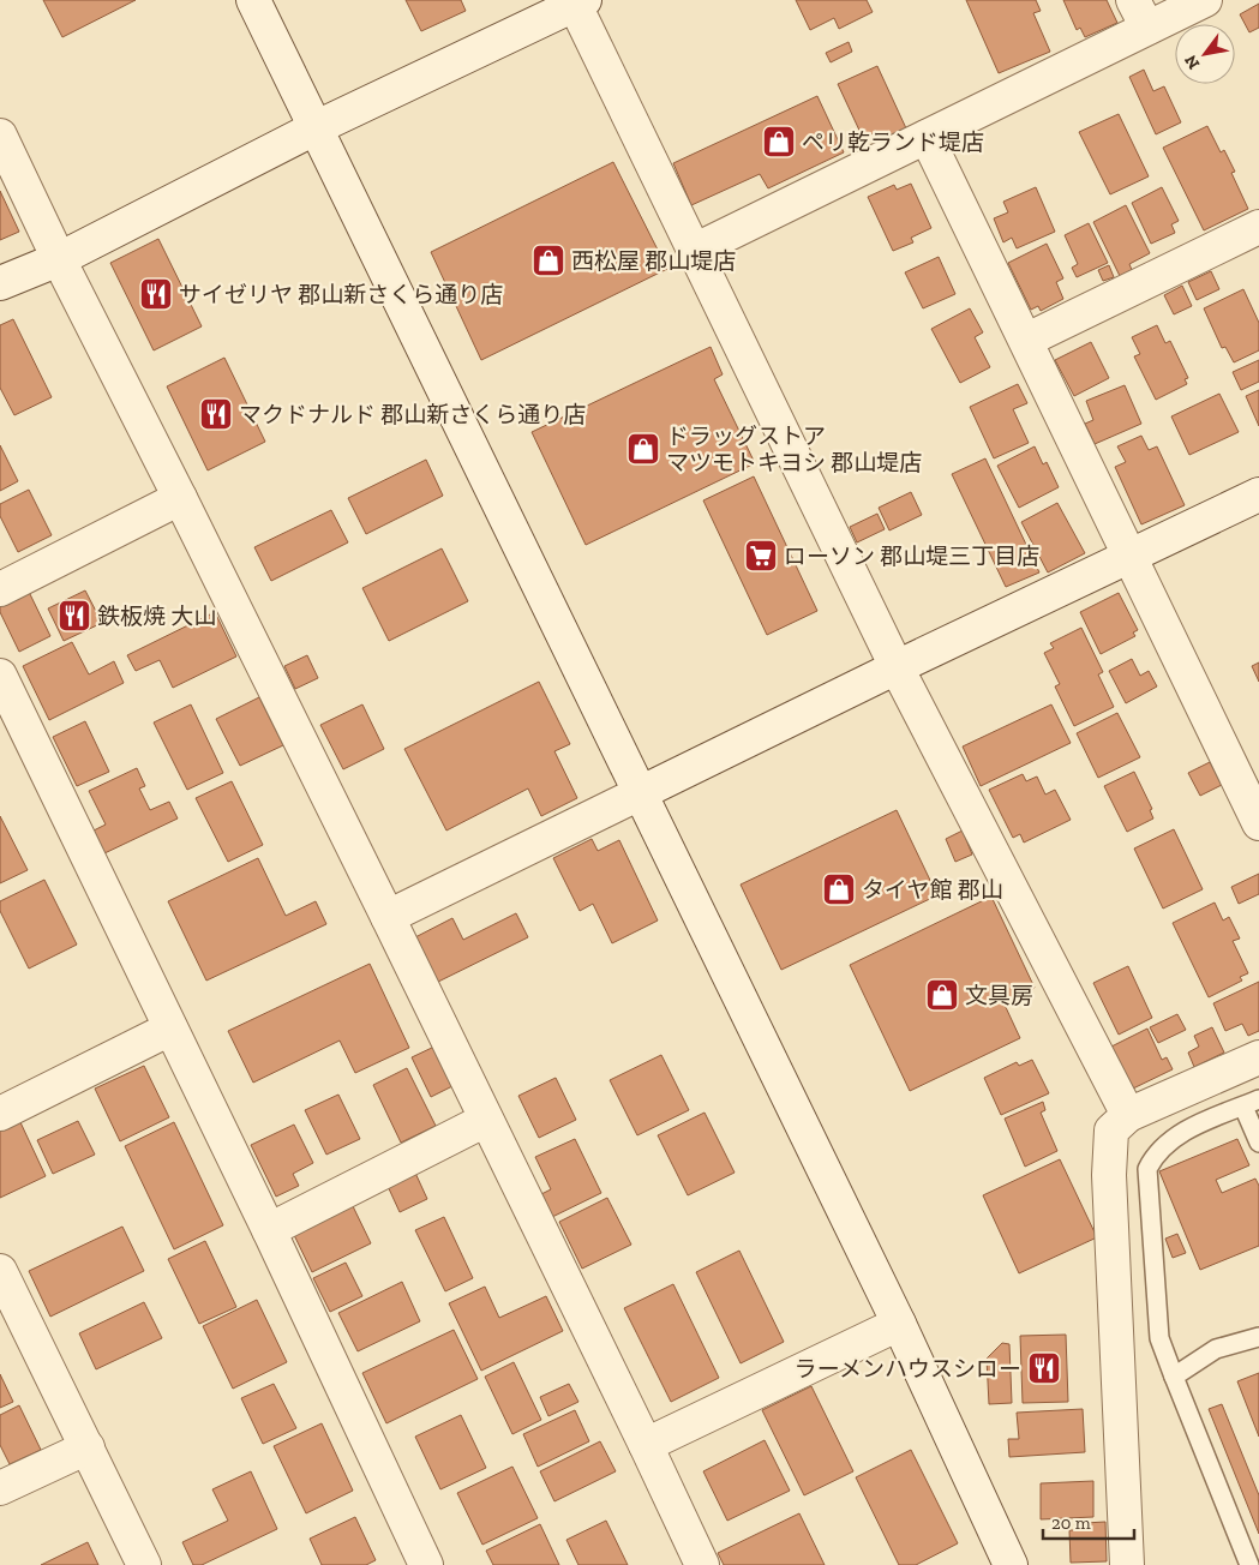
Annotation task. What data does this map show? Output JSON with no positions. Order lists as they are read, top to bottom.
{
  "places": {
    "shop": [
      "ペリ乾ランド堤店",
      "西松屋 郡山堤店",
      "ドラッグストア マツモトキヨシ 郡山堤店",
      "タイヤ館 郡山",
      "文具房"
    ],
    "restaurant": [
      "サイゼリヤ 郡山新さくら通り店",
      "マクドナルド 郡山新さくら通り店",
      "鉄板焼 大山",
      "ラーメンハウスシロー"
    ],
    "supermarket": ["ローソン 郡山堤三丁目店"]
  },
  "scale_bar": "20 m",
  "north": "bottom left"
}
